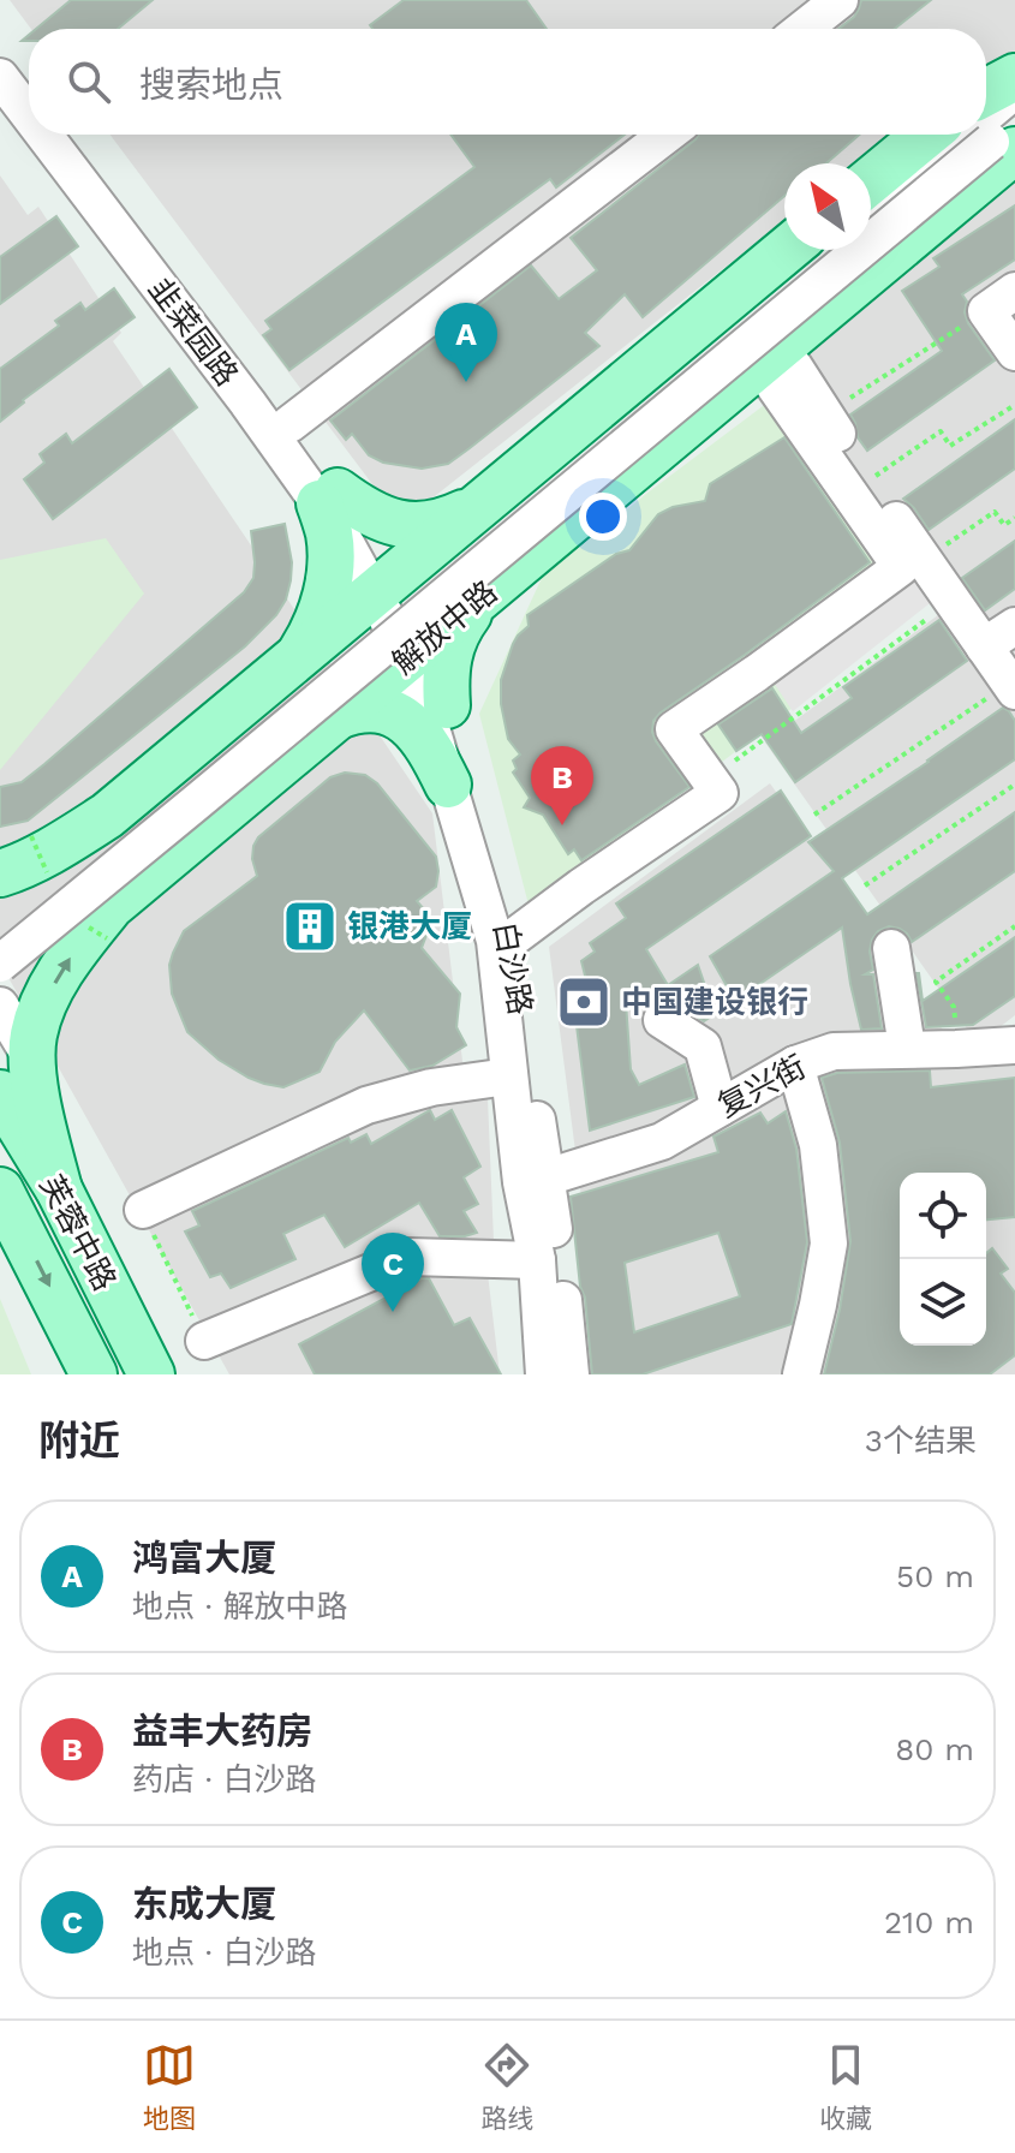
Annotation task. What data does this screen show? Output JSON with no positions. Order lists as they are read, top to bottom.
{
  "streets": {
    "main road": ["解放中路", "芙蓉中路"],
    "street": ["韭菜园路", "白沙路", "复兴街"]
  },
  "crossings": [
    ["韭菜园路", "白沙路"],
    ["解放中路", "白沙路"],
    ["解放中路", "芙蓉中路"],
    ["白沙路", "复兴街"]
  ],
  "places": {
    "building": ["银港大厦"],
    "bank": ["中国建设银行"]
  },
  "north": "top left",
  "page": {
    "search": "搜索地点",
    "pins": ["A", "B", "C"],
    "heading": ["附近", "3个结果"],
    "list": [
      {
        "mark": "A",
        "name": "鸿富大厦",
        "note": "地点 · 解放中路",
        "value": "50 m"
      },
      {
        "mark": "B",
        "name": "益丰大药房",
        "note": "药店 · 白沙路",
        "value": "80 m"
      },
      {
        "mark": "C",
        "name": "东成大厦",
        "note": "地点 · 白沙路",
        "value": "210 m"
      }
    ],
    "nav": ["地图", "路线", "收藏"]
  }
}
